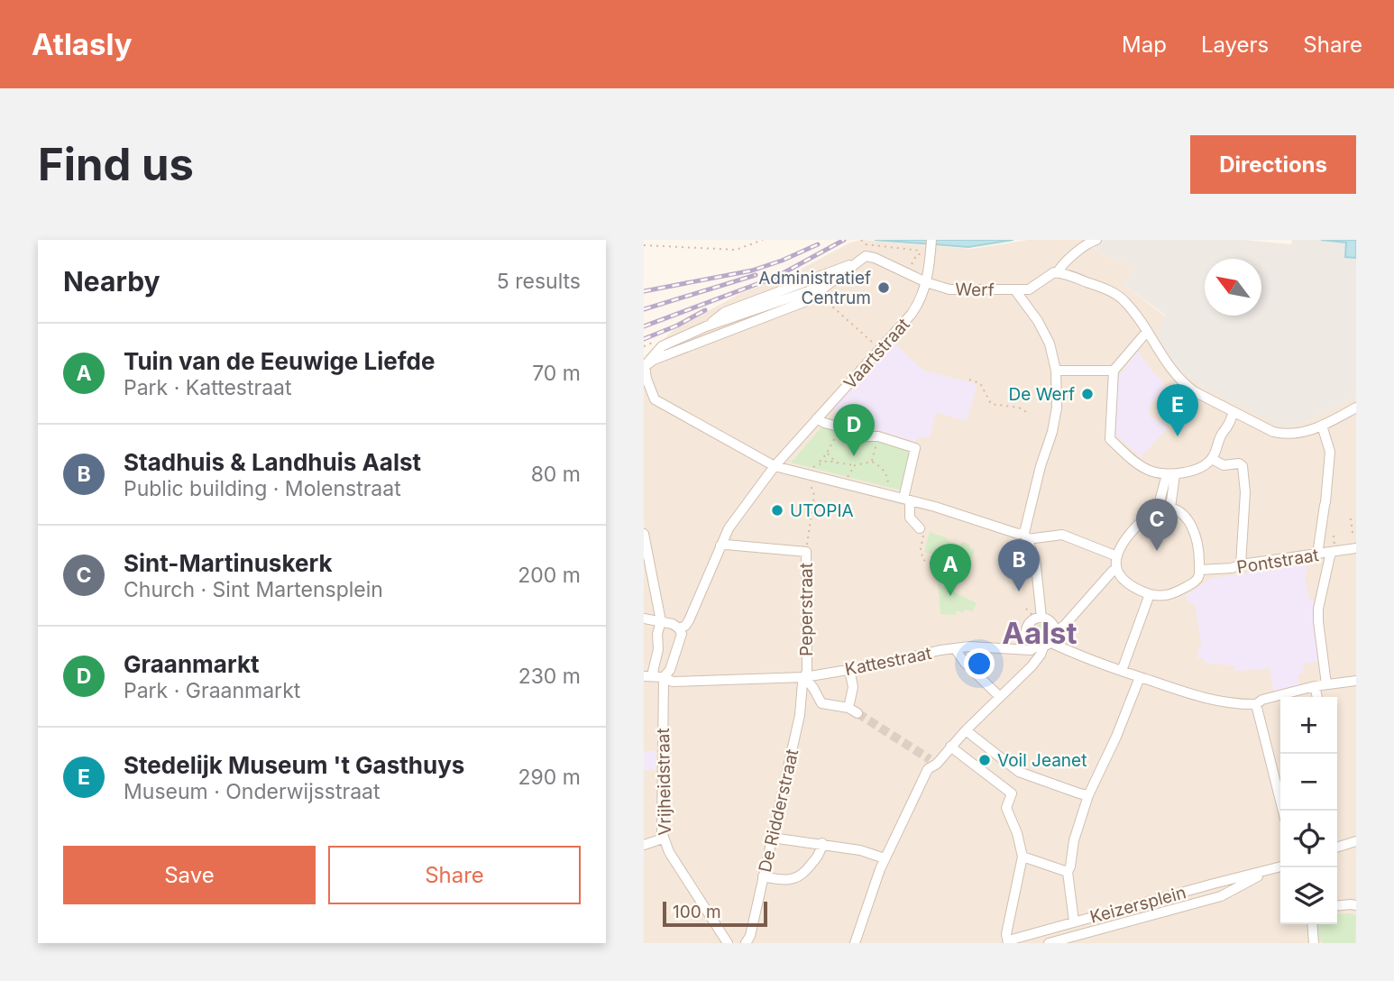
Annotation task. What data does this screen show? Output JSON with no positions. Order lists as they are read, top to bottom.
{
  "streets": {
    "street": [
      "Werf",
      "Vaartstraat",
      "Pontstraat",
      "Peperstraat",
      "Kattestraat",
      "Vrijheidstraat",
      "De Ridderstraat",
      "Keizersplein"
    ]
  },
  "crossings": [
    ["Werf", "Vaartstraat"],
    ["Vaartstraat", "Peperstraat"],
    ["Peperstraat", "Kattestraat"],
    ["Peperstraat", "De Ridderstraat"],
    ["Kattestraat", "Vrijheidstraat"],
    ["Kattestraat", "De Ridderstraat"]
  ],
  "districts": ["Aalst"],
  "places": [
    "Administratief Centrum",
    "De Werf",
    "UTOPIA",
    "Voil Jeanet"
  ],
  "scale_bar": "100 m",
  "north": "top left",
  "page": {
    "header": "Atlasly",
    "nav": ["Map", "Layers", "Share"],
    "buttons": [
      "Directions",
      ["Save", "Share"]
    ],
    "title": "Find us",
    "heading": ["Nearby", "5 results"],
    "list": [
      {
        "mark": "A",
        "name": "Tuin van de Eeuwige Liefde",
        "note": "Park · Kattestraat",
        "value": "70 m"
      },
      {
        "mark": "B",
        "name": "Stadhuis & Landhuis Aalst",
        "note": "Public building · Molenstraat",
        "value": "80 m"
      },
      {
        "mark": "C",
        "name": "Sint-Martinuskerk",
        "note": "Church · Sint Martensplein",
        "value": "200 m"
      },
      {
        "mark": "D",
        "name": "Graanmarkt",
        "note": "Park · Graanmarkt",
        "value": "230 m"
      },
      {
        "mark": "E",
        "name": "Stedelijk Museum 't Gasthuys",
        "note": "Museum · Onderwijsstraat",
        "value": "290 m"
      }
    ],
    "pins": [
      "E",
      "D",
      "C",
      "B",
      "A"
    ],
    "map_buttons": ["+", "−"],
    "scale": "100 m"
  }
}
